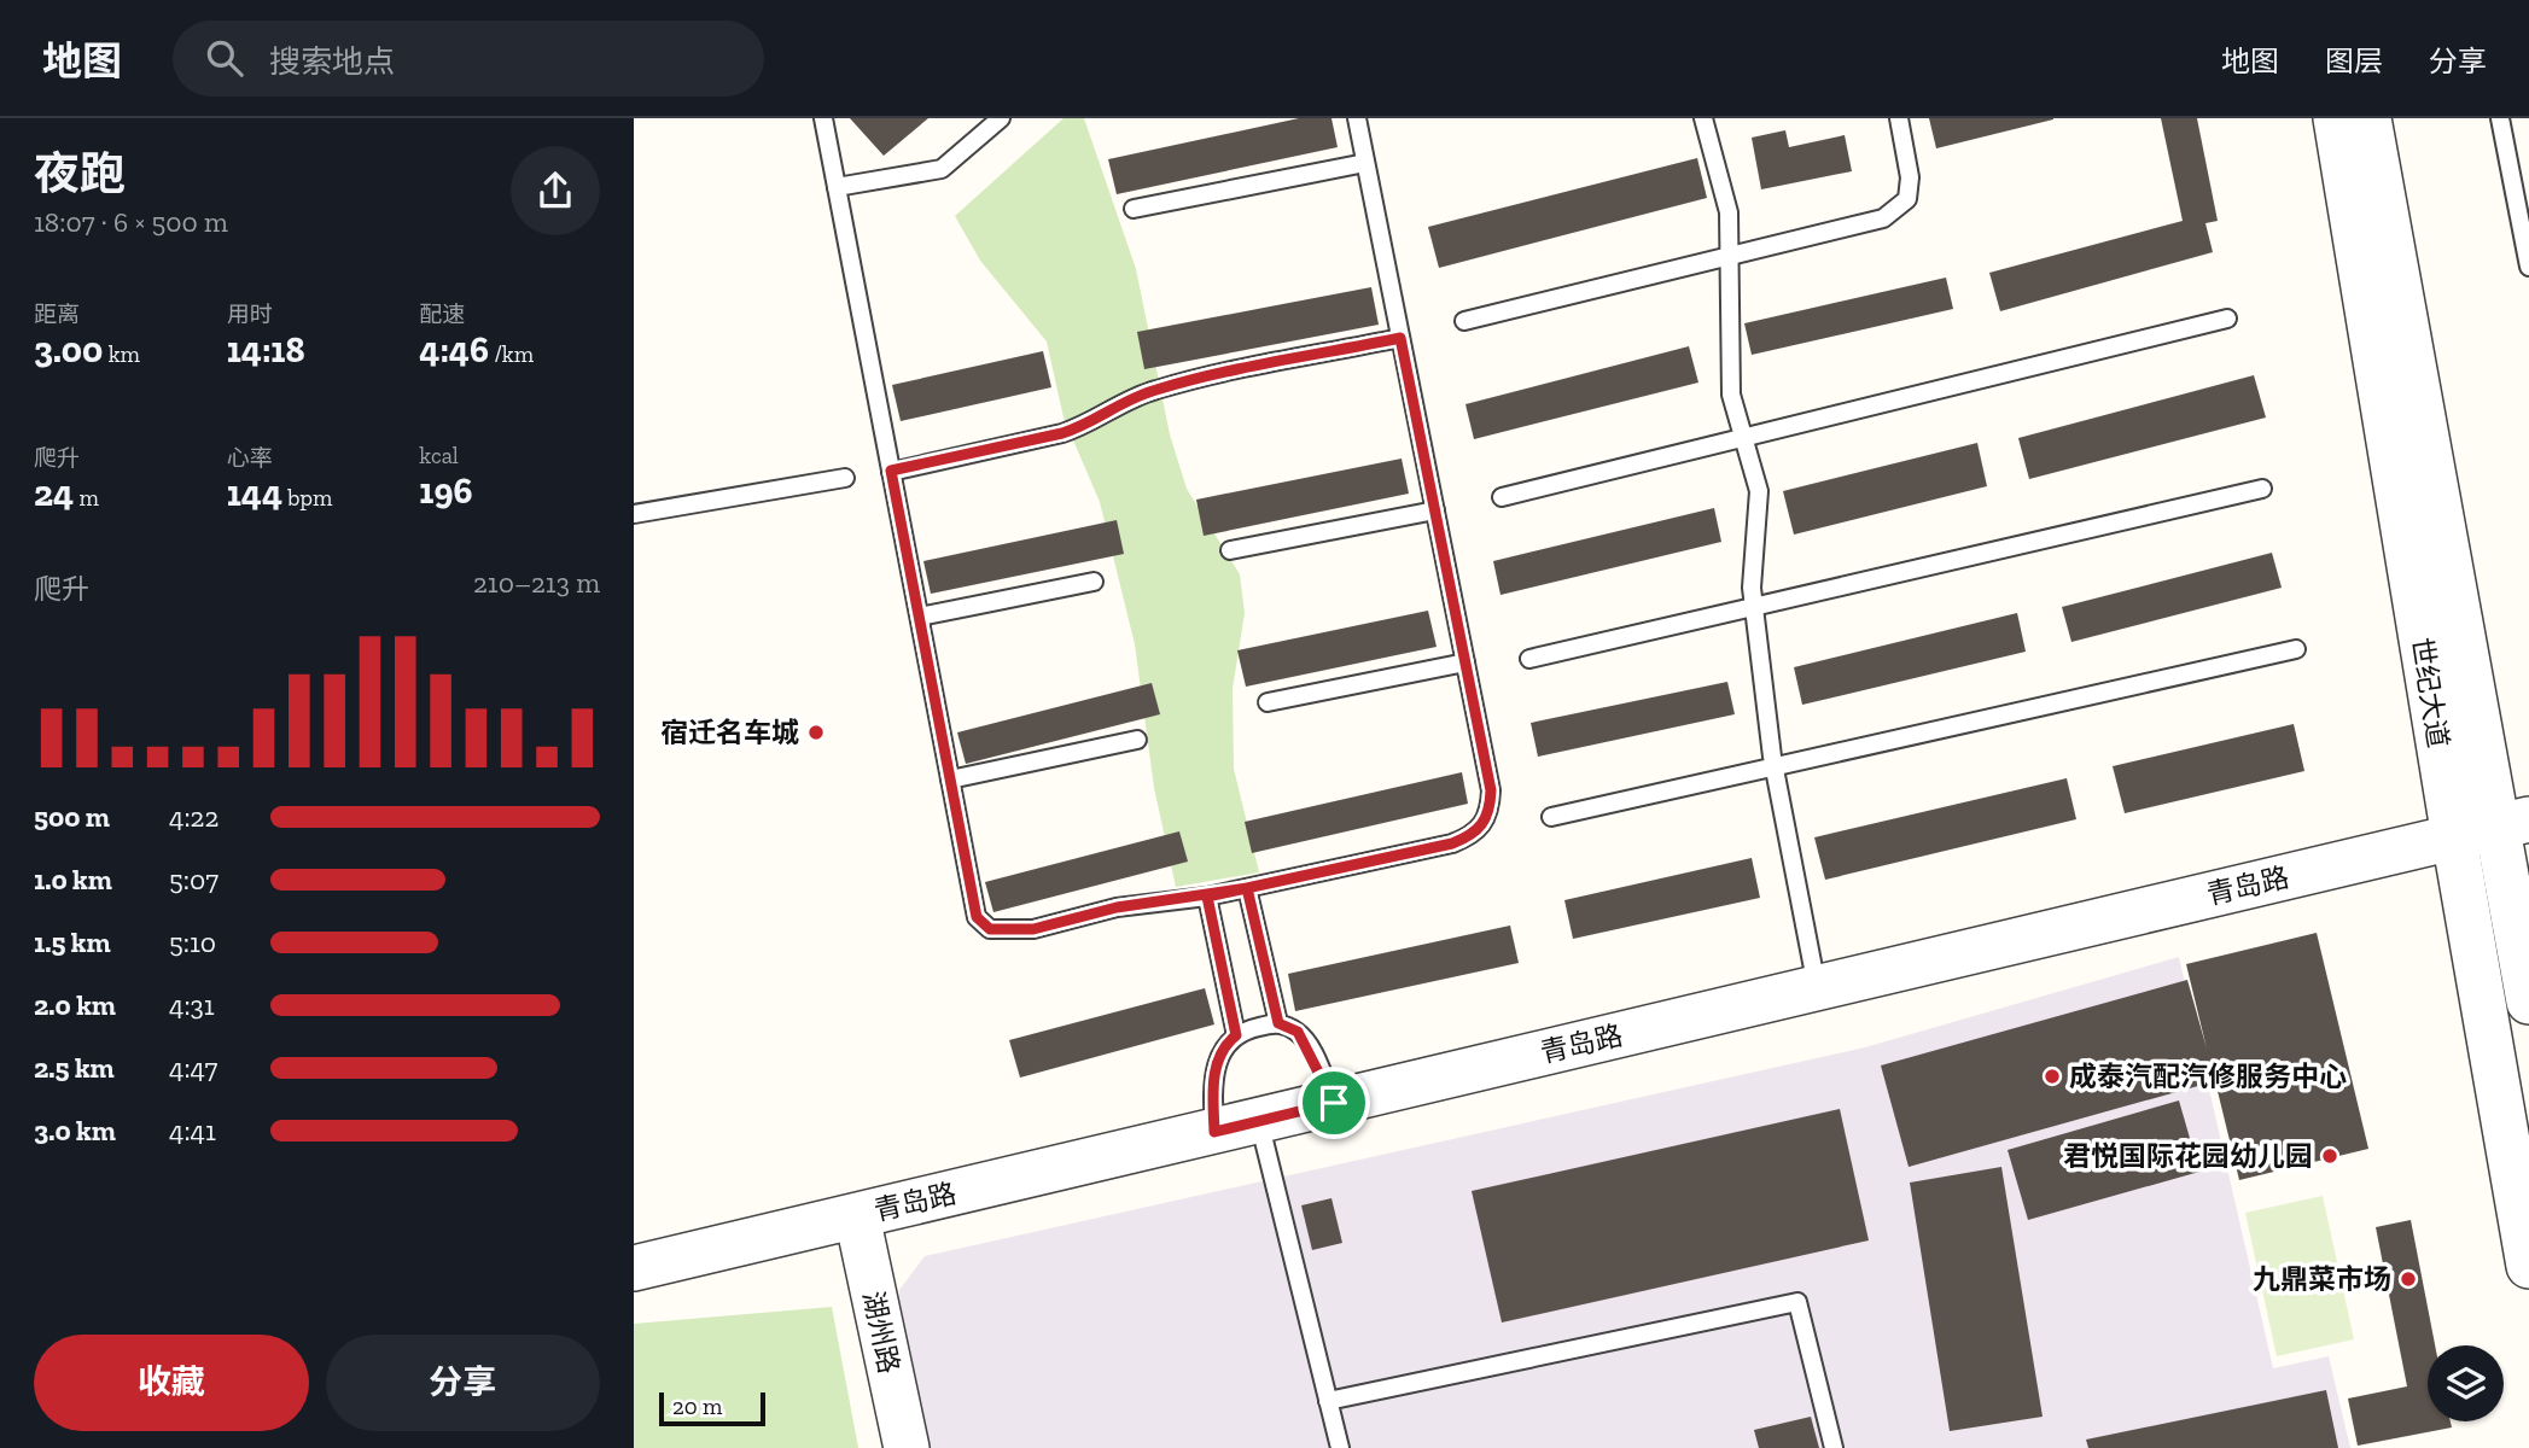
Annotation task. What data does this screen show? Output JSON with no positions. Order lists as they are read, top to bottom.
{
  "streets": {
    "street": ["世纪大道", "青岛路", "湖州路"]
  },
  "crossings": [
    ["世纪大道", "青岛路"],
    ["青岛路", "湖州路"]
  ],
  "places": [
    "宿迁名车城",
    "成泰汽配汽修服务中心",
    "君悦国际花园幼儿园",
    "九鼎菜市场"
  ],
  "scale_bar": "20 m",
  "page": {
    "header": "地图",
    "search": "搜索地点",
    "nav": ["地图", "图层", "分享"],
    "heading": ["夜跑", "18:07 · 6 × 500 m"],
    "stats": [
      ["距离", "3.00 km"],
      ["用时", "14:18"],
      ["配速", "4:46 /km"],
      ["爬升", "24 m"],
      ["心率", "144 bpm"],
      ["kcal", "196"]
    ],
    "chart": ["爬升", "210–213 m"],
    "list": [
      {
        "name": "500 m",
        "note": "4:22"
      },
      {
        "name": "1.0 km",
        "note": "5:07"
      },
      {
        "name": "1.5 km",
        "note": "5:10"
      },
      {
        "name": "2.0 km",
        "note": "4:31"
      },
      {
        "name": "2.5 km",
        "note": "4:47"
      },
      {
        "name": "3.0 km",
        "note": "4:41"
      }
    ],
    "buttons": ["收藏", "分享"],
    "scale": "20 m"
  }
}
